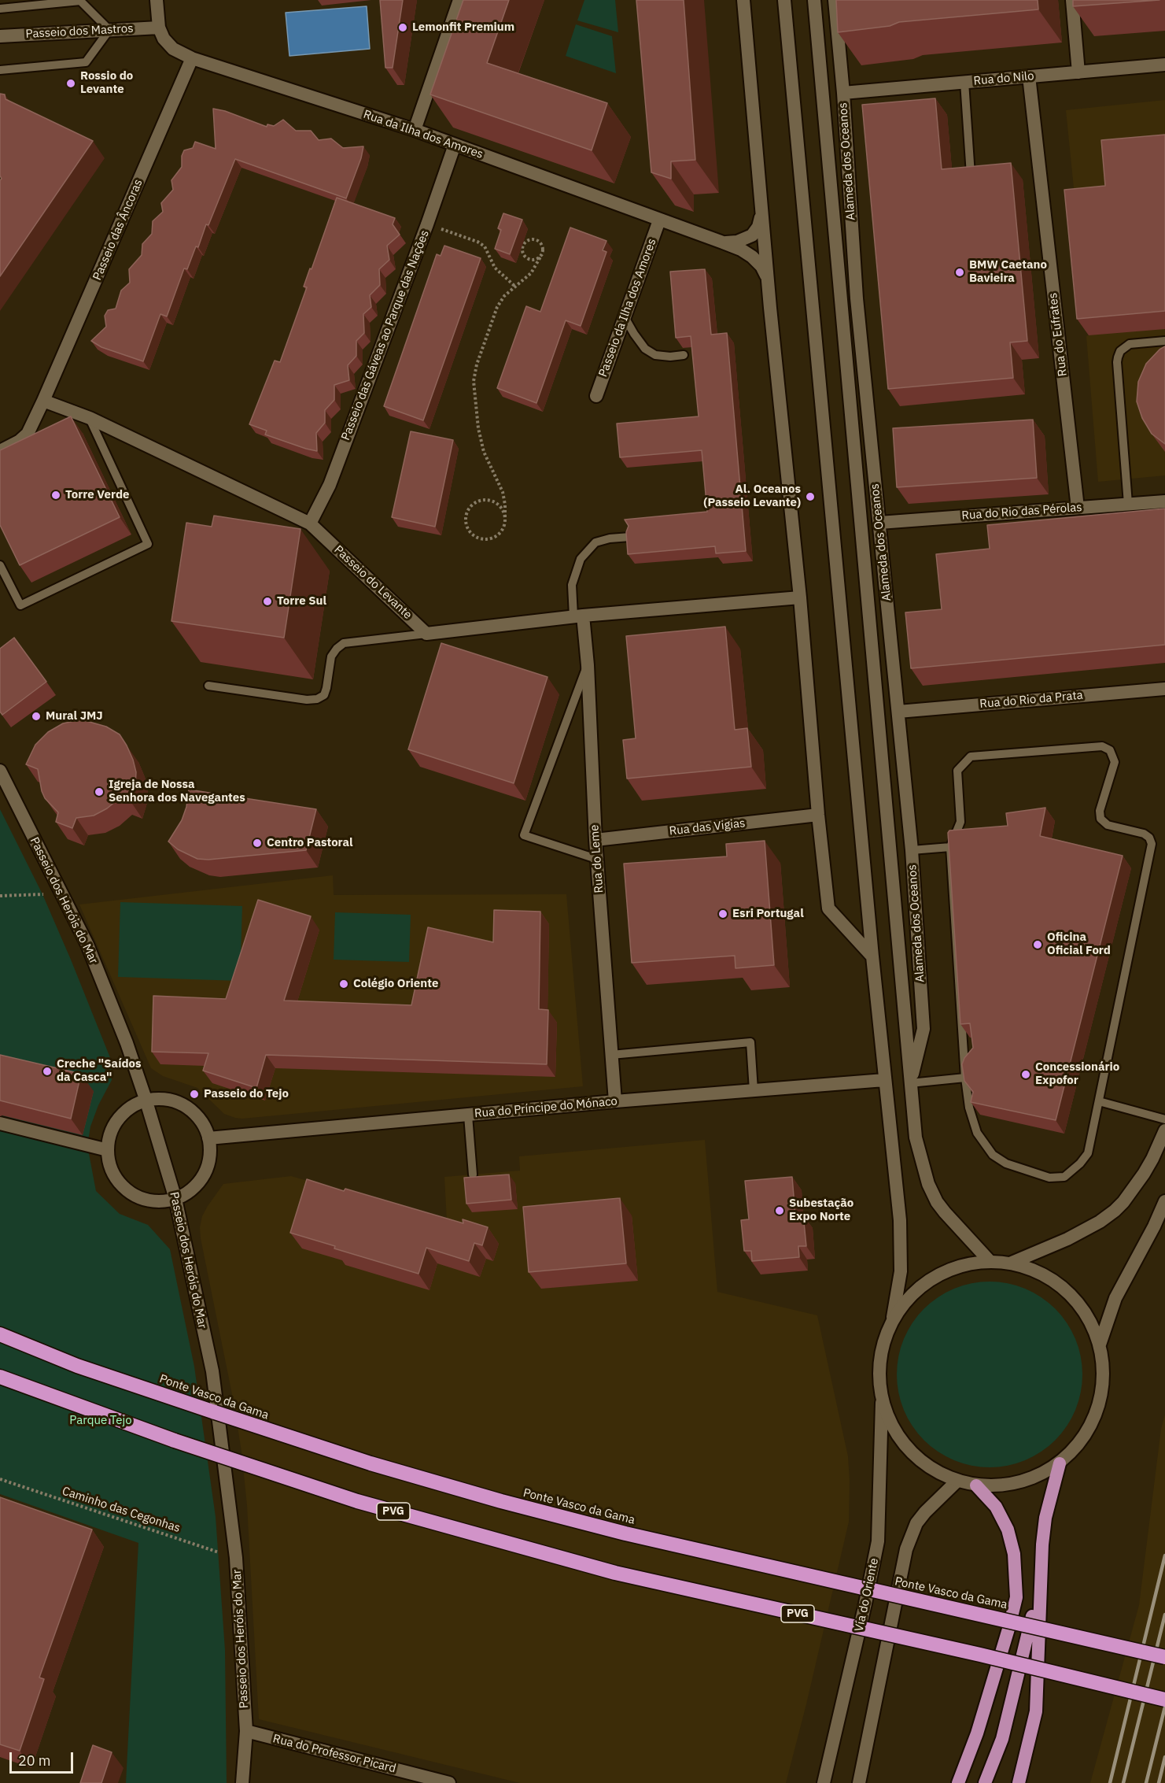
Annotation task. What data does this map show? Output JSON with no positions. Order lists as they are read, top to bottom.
{
  "streets": {
    "highway": ["Ponte Vasco da Gama", "PVG"],
    "street": [
      "Passeio dos Mastros",
      "Rua do Nilo",
      "Rua da Ilha dos Amores",
      "Alameda dos Oceanos",
      "Passeio das Âncoras",
      "Passeio da Ilha dos Amores",
      "Rua do Eufrates",
      "Passeio das Gáveas ao Parque das Nações",
      "Rua do Rio das Pérolas",
      "Passeio do Levante",
      "Rua do Rio da Prata",
      "Rua das Vigias",
      "Rua do Leme",
      "Passeio dos Heróis do Mar",
      "Rua do Príncipe do Mónaco",
      "Via do Oriente",
      "Rua do Professor Picard"
    ],
    "path": ["Caminho das Cegonhas"]
  },
  "crossings": [
    ["Passeio dos Mastros", "Rua da Ilha dos Amores"],
    ["Rua do Nilo", "Alameda dos Oceanos"],
    ["Rua do Nilo", "Rua do Eufrates"],
    ["Rua da Ilha dos Amores", "Passeio das Âncoras"],
    ["Rua da Ilha dos Amores", "Passeio da Ilha dos Amores"],
    ["Rua da Ilha dos Amores", "Passeio das Gáveas ao Parque das Nações"],
    ["Alameda dos Oceanos", "Rua do Rio das Pérolas"],
    ["Alameda dos Oceanos", "Rua do Rio da Prata"],
    ["Passeio das Âncoras", "Passeio do Levante"],
    ["Rua do Eufrates", "Rua do Rio das Pérolas"],
    ["Passeio das Gáveas ao Parque das Nações", "Passeio do Levante"],
    ["Rua das Vigias", "Rua do Leme"],
    ["Rua do Leme", "Rua do Príncipe do Mónaco"],
    ["Passeio dos Heróis do Mar", "Caminho das Cegonhas"],
    ["Passeio dos Heróis do Mar", "Rua do Professor Picard"]
  ],
  "parks": ["Parque Tejo"],
  "places": [
    "Lemonfit Premium",
    "Rossio do Levante",
    "BMW Caetano Bavieira",
    "Torre Verde",
    "Al. Oceanos (Passeio Levante)",
    "Torre Sul",
    "Mural JMJ",
    "Igreja de Nossa Senhora dos Navegantes",
    "Centro Pastoral",
    "Esri Portugal",
    "Oficina Oficial Ford",
    "Colégio Oriente",
    "Creche \"Saídos da Casca\"",
    "Concessionário Expofor",
    "Passeio do Tejo",
    "Subestação Expo Norte"
  ],
  "scale_bar": "20 m"
}
